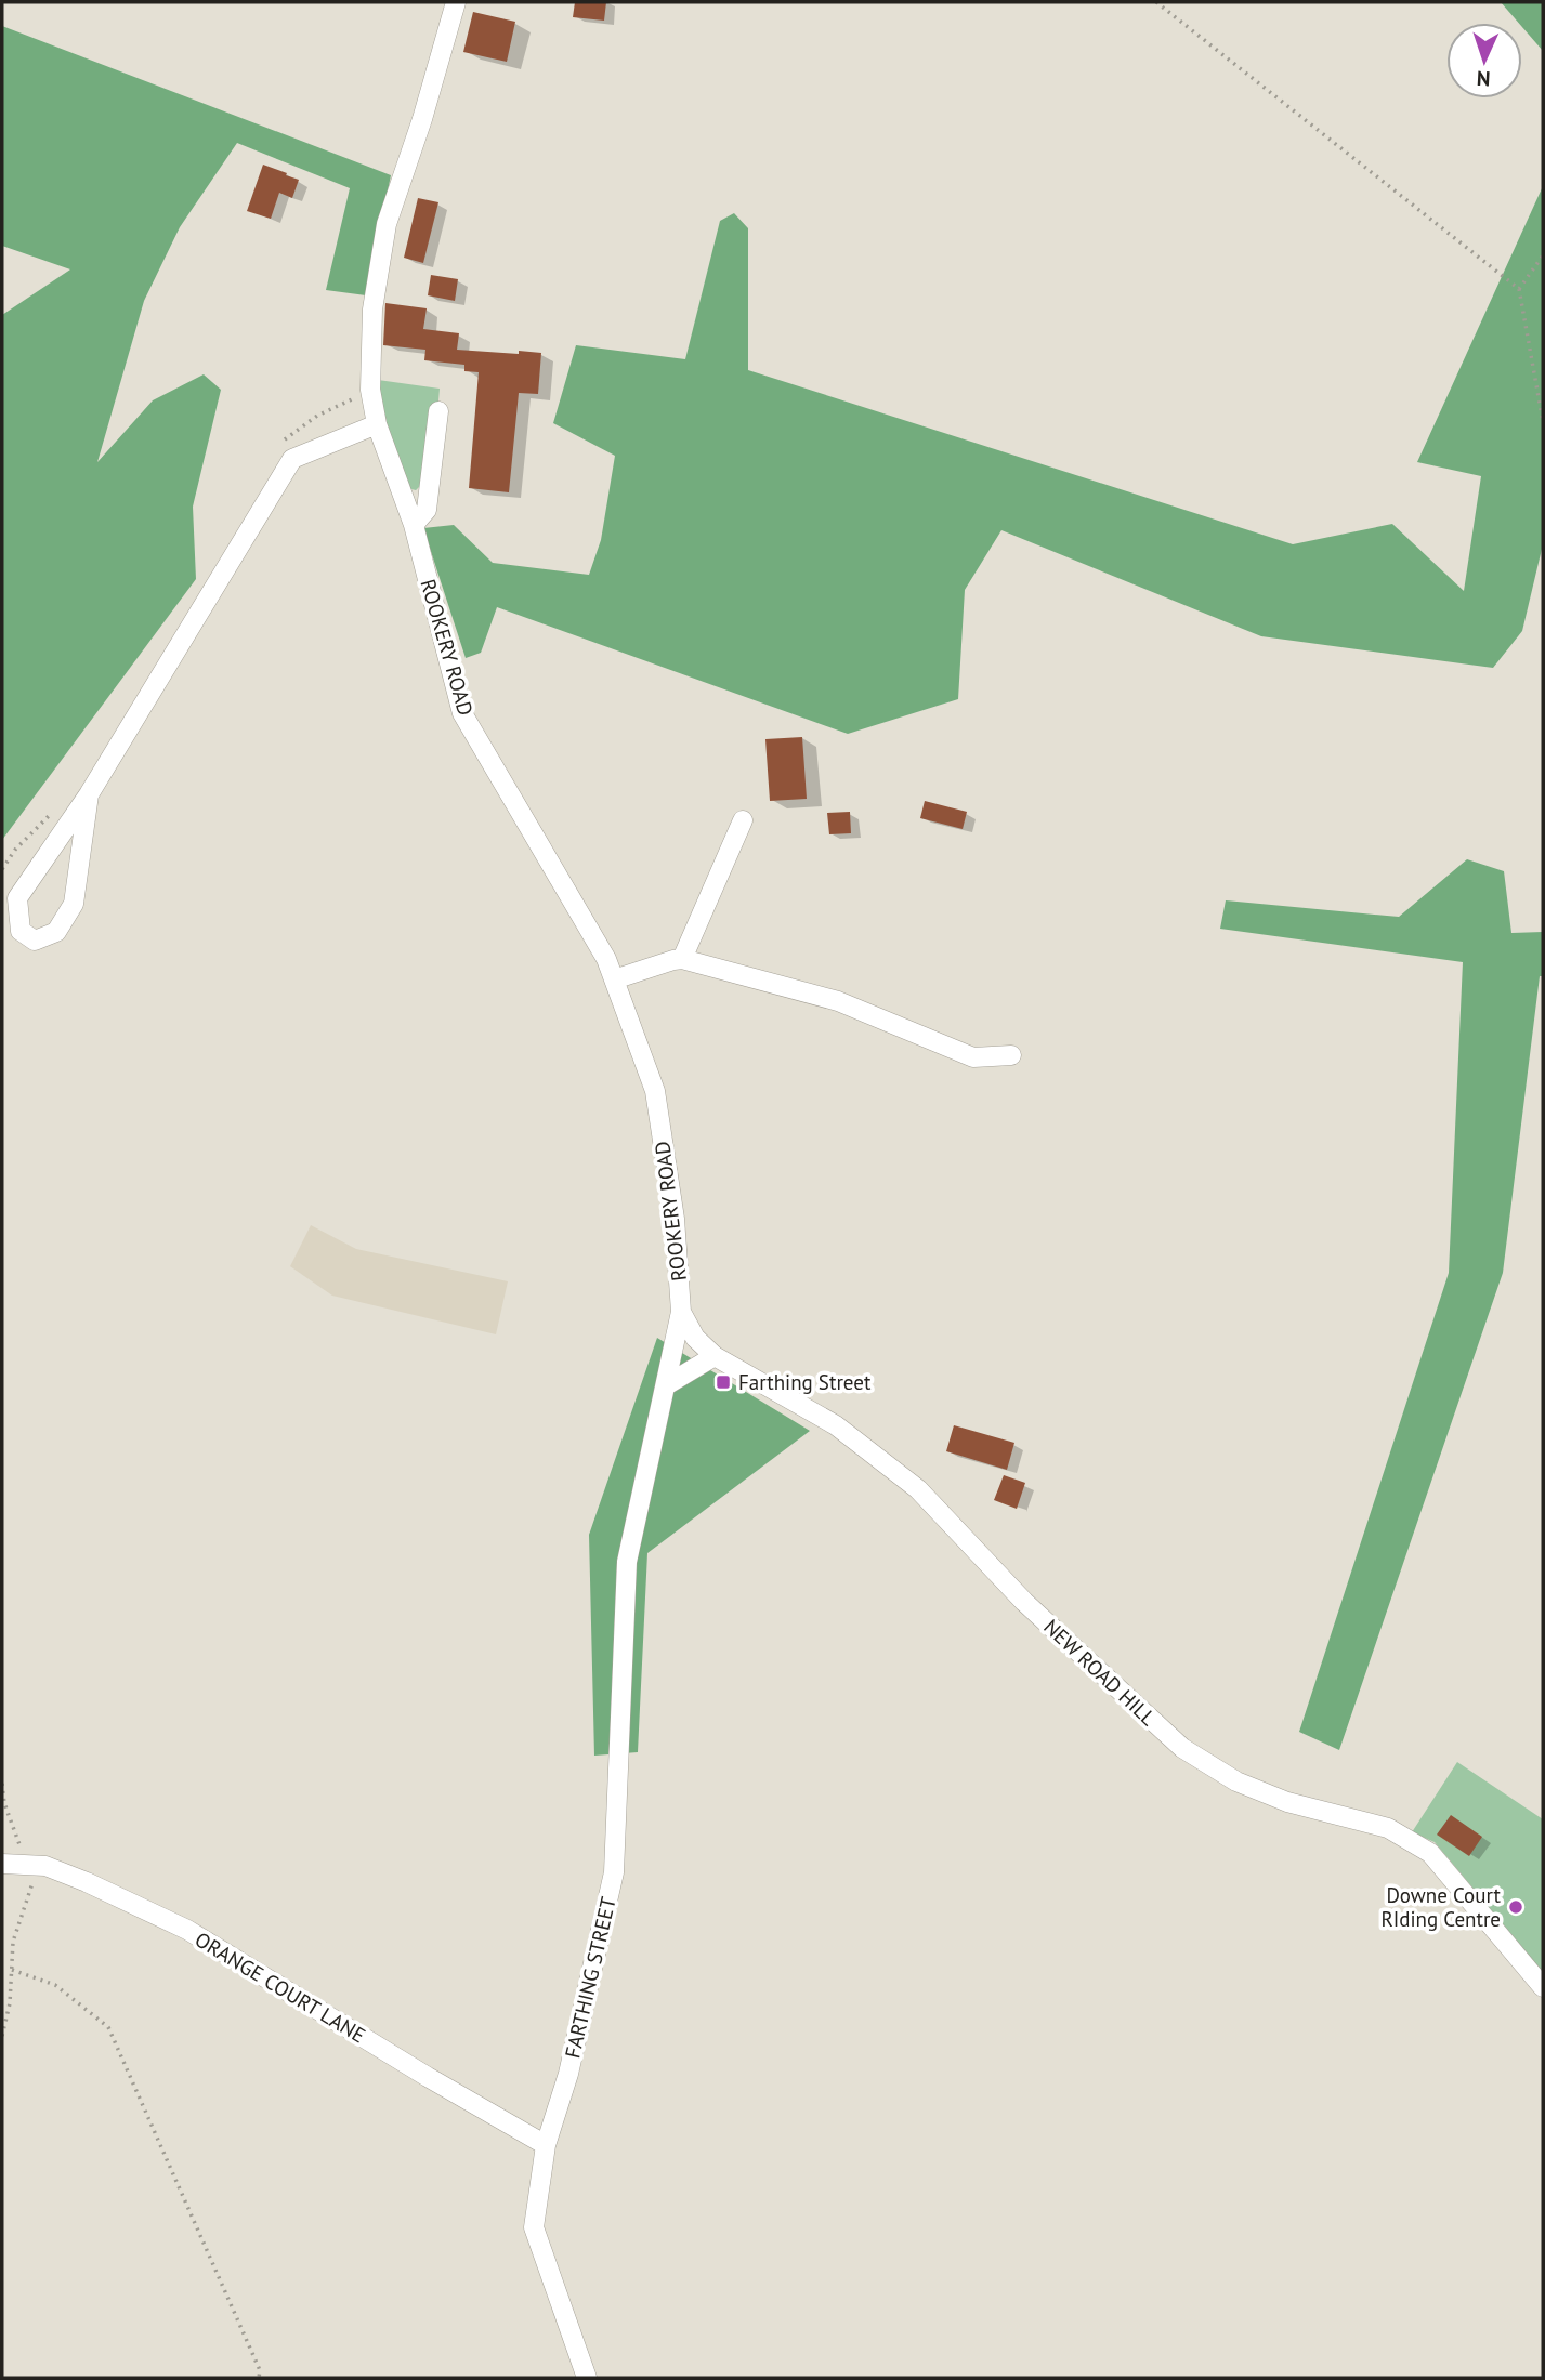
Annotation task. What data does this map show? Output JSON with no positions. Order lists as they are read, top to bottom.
{
  "streets": {
    "street": [
      "ROOKERY ROAD",
      "NEW ROAD HILL",
      "FARTHING STREET",
      "ORANGE COURT LANE"
    ]
  },
  "crossings": [
    ["ROOKERY ROAD", "NEW ROAD HILL"],
    ["ROOKERY ROAD", "FARTHING STREET"],
    ["NEW ROAD HILL", "FARTHING STREET"],
    ["FARTHING STREET", "ORANGE COURT LANE"]
  ],
  "places": {
    "transit": ["Farthing Street"],
    "other": ["Downe Court RIding Centre"]
  },
  "north": "bottom"
}
